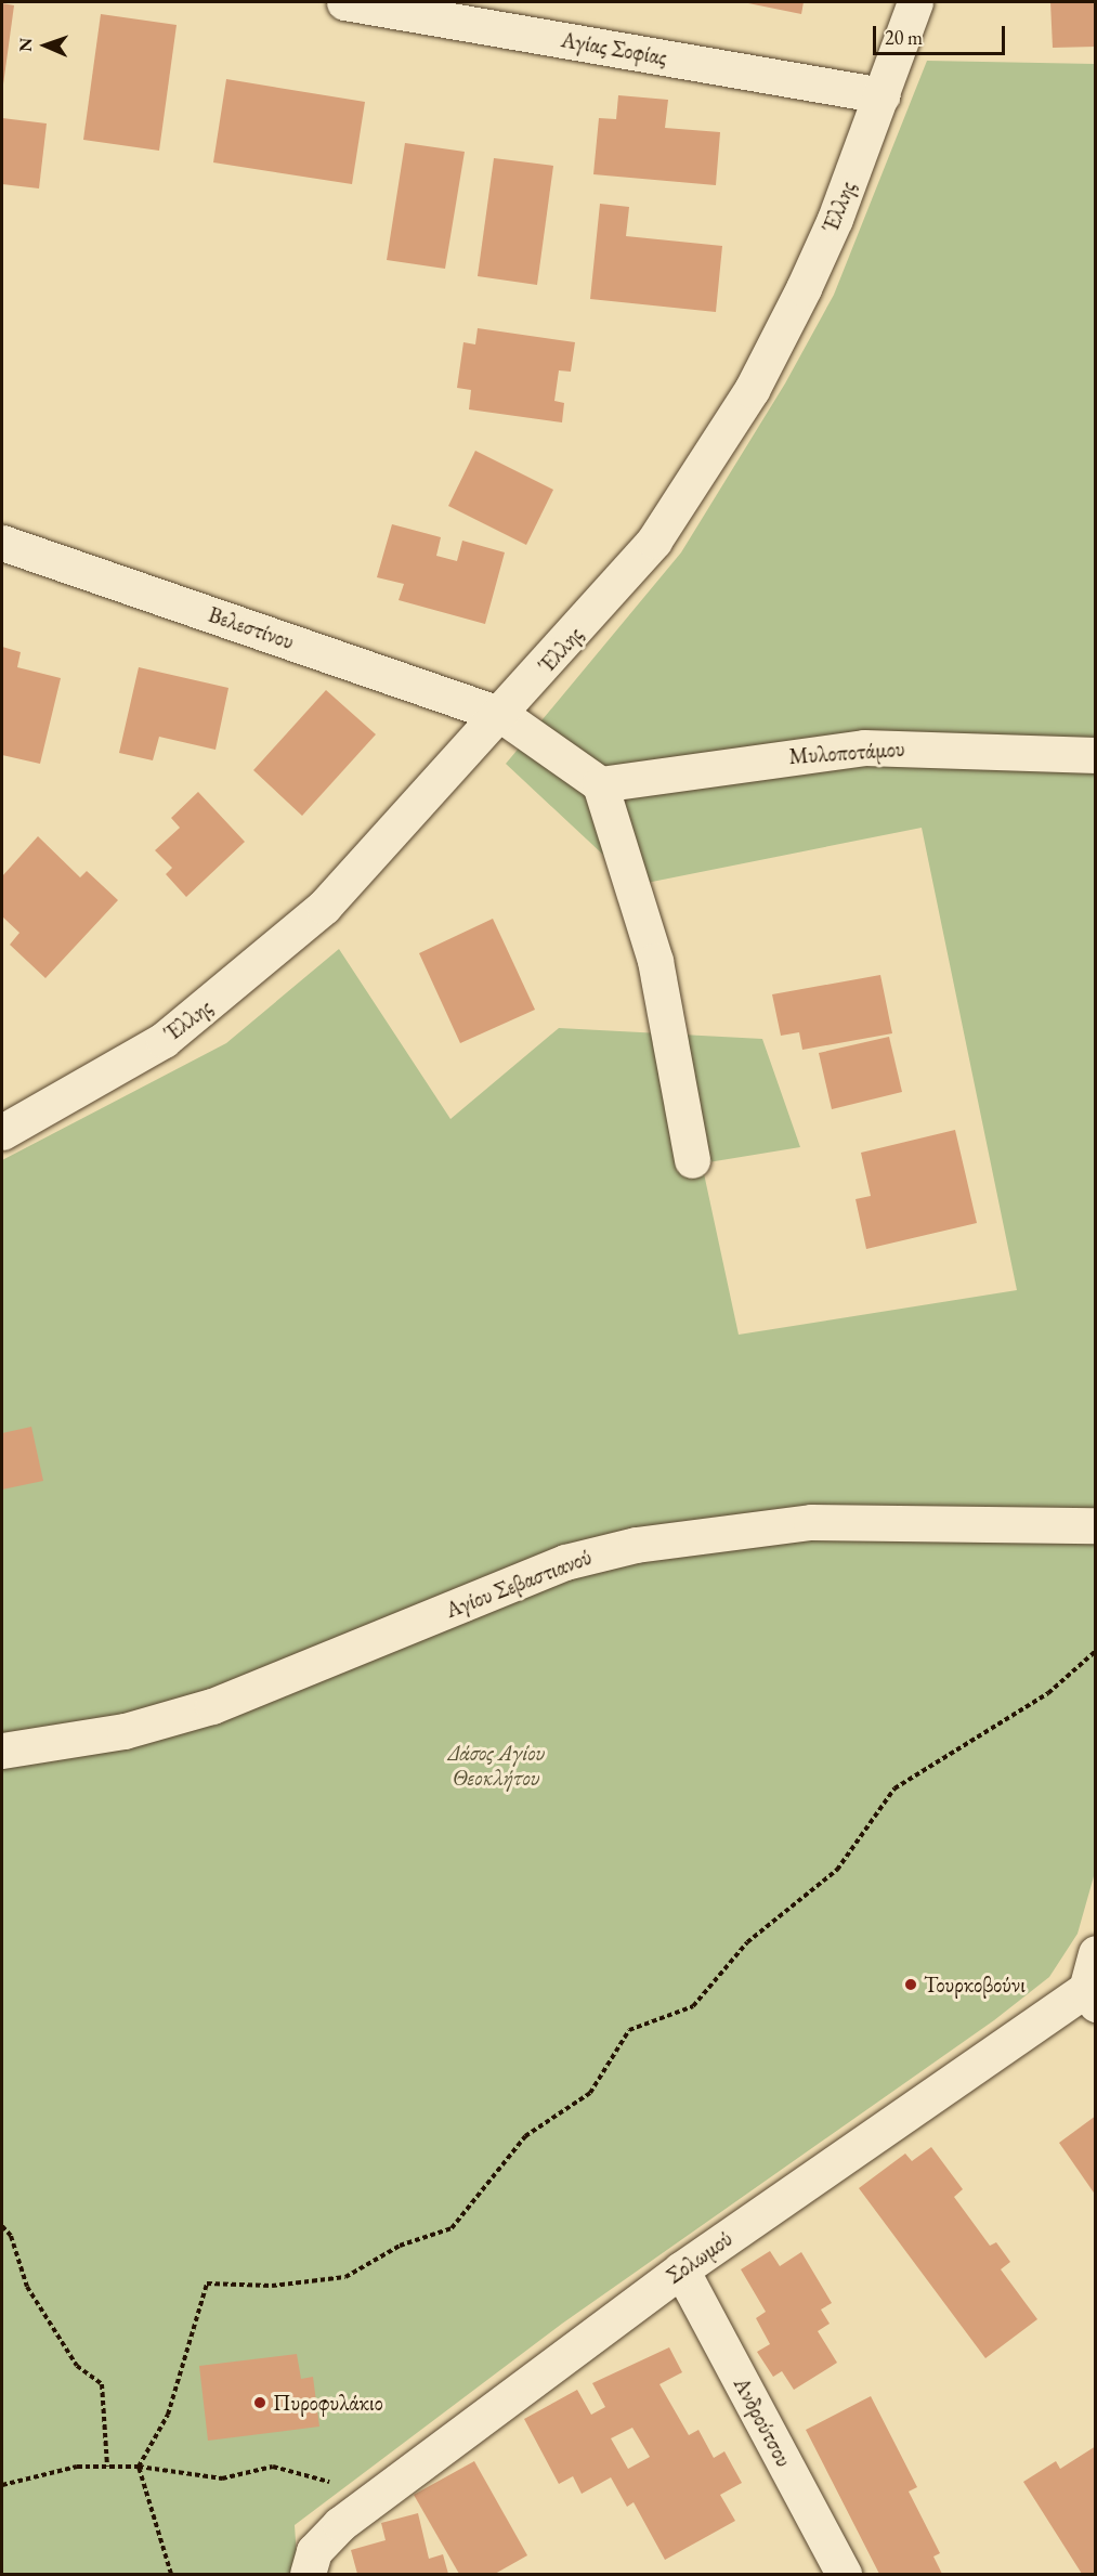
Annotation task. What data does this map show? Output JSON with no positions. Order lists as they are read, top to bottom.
{
  "streets": {
    "street": [
      "Αγίας Σοφίας",
      "Έλλης",
      "Βελεστίνου",
      "Μυλοποτάμου",
      "Αγίου Σεβαστιανού",
      "Σολωμού",
      "Ανδρούτσου"
    ]
  },
  "crossings": [
    ["Αγίας Σοφίας", "Έλλης"],
    ["Έλλης", "Βελεστίνου"],
    ["Βελεστίνου", "Μυλοποτάμου"],
    ["Σολωμού", "Ανδρούτσου"]
  ],
  "parks": ["Δάσος Αγίου Θεοκλήτου"],
  "places": ["Τουρκοβούνι", "Πυροφυλάκιο"],
  "scale_bar": "20 m",
  "north": "left"
}
